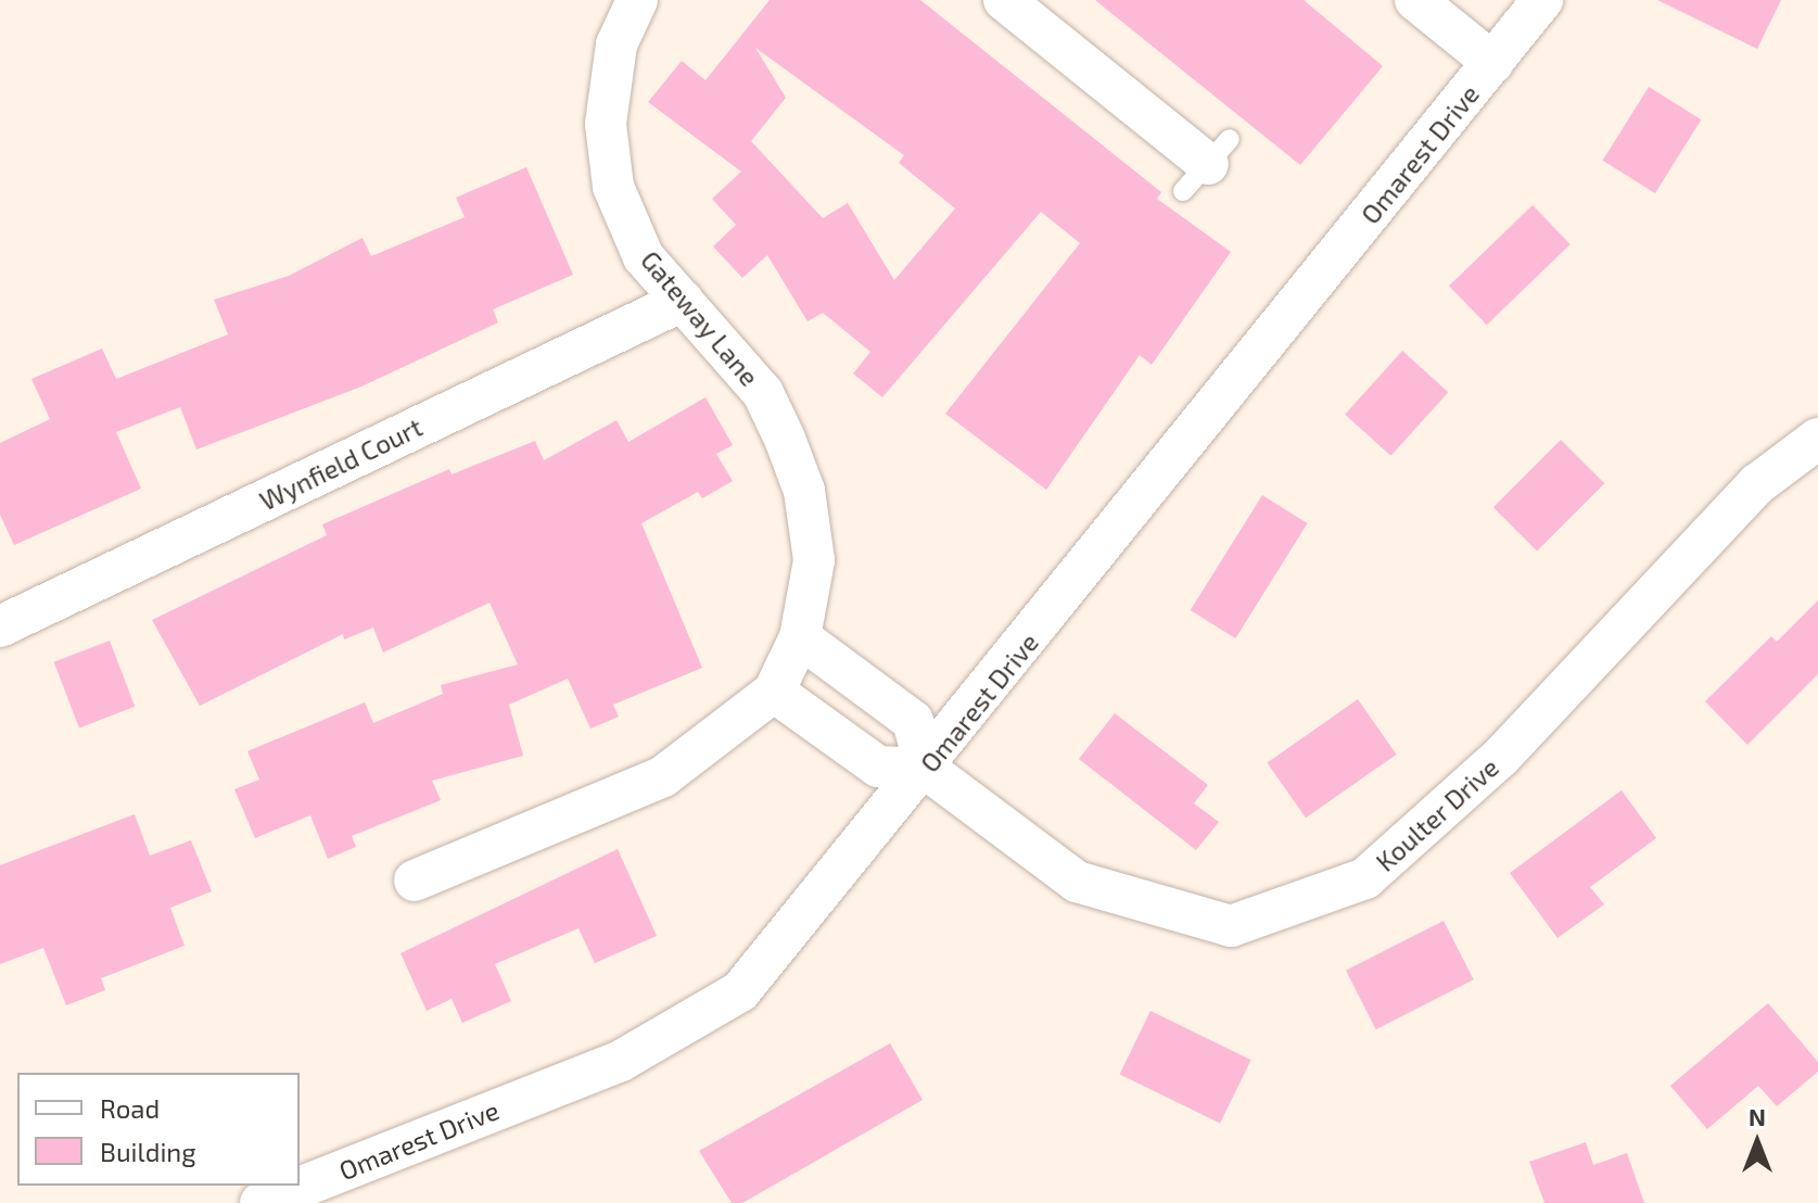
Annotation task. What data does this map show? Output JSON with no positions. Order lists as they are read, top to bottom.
{
  "streets": {
    "street": [
      "Omarest Drive",
      "Gateway Lane",
      "Wynfield Court",
      "Koulter Drive"
    ]
  },
  "crossings": [
    ["Omarest Drive", "Koulter Drive"],
    ["Gateway Lane", "Wynfield Court"]
  ],
  "legend": ["Road", "Building"],
  "north": "top"
}
